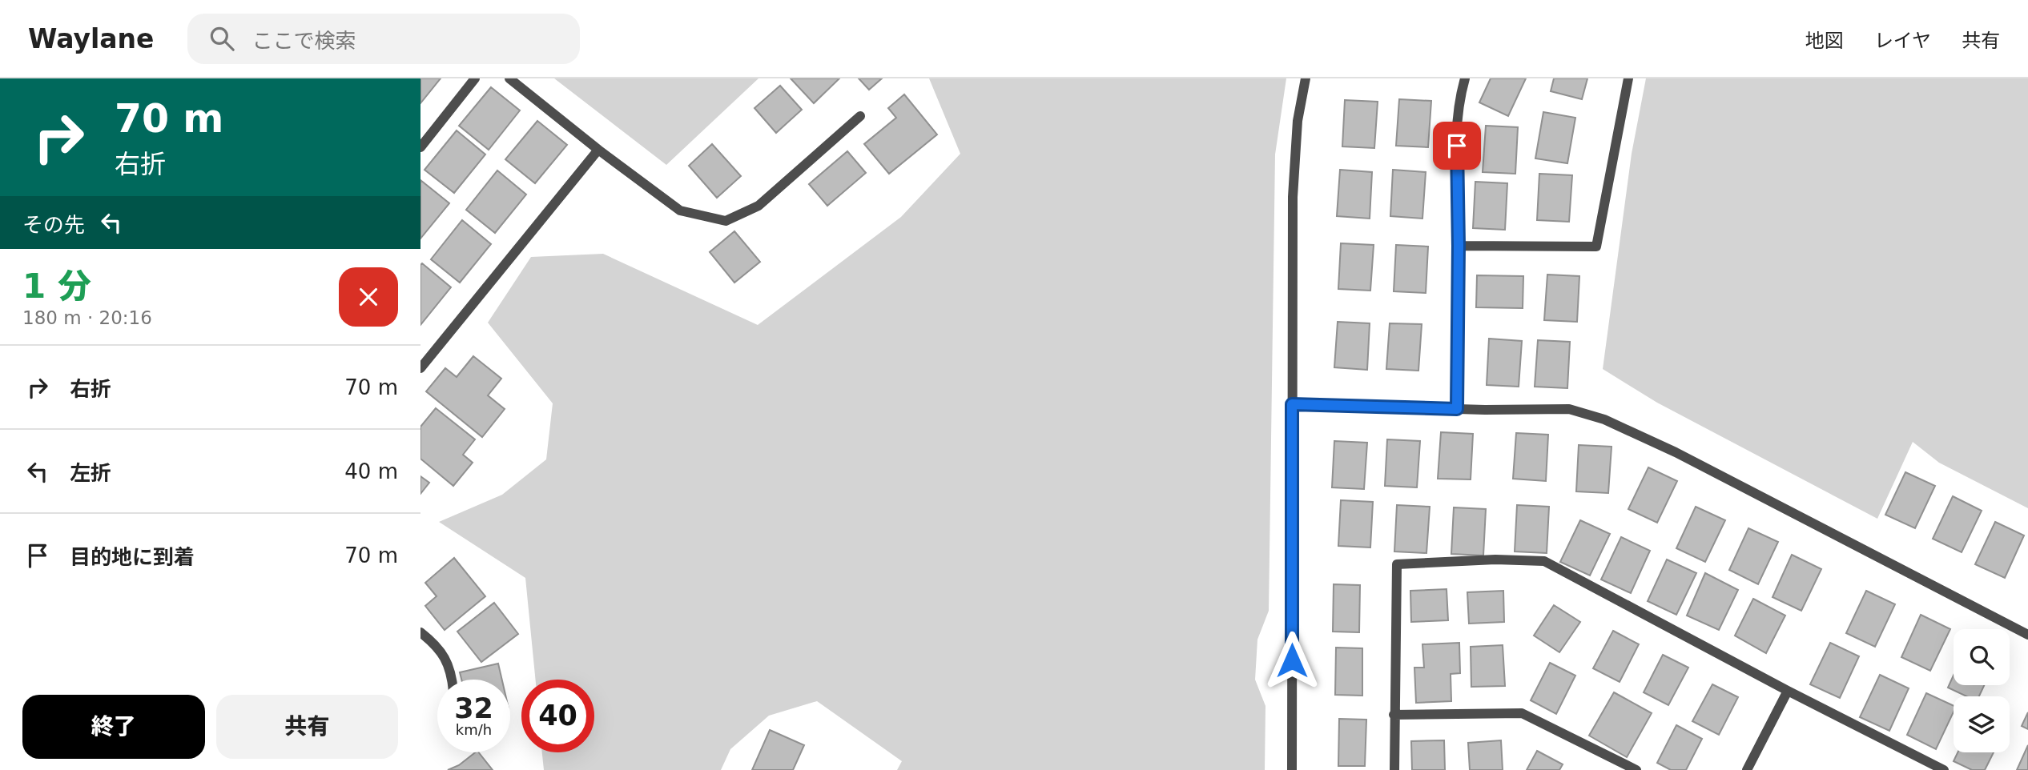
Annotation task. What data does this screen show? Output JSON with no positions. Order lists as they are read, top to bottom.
{
  "page": {
    "header": "Waylane",
    "search": "ここで検索",
    "nav": ["地図", "レイヤ", "共有"],
    "turn": ["70 m", "右折"],
    "then": "その先",
    "heading": ["1 分", "180 m · 20:16"],
    "list": [
      {
        "name": "右折",
        "value": "70 m"
      },
      {
        "name": "左折",
        "value": "40 m"
      },
      {
        "name": "目的地に到着",
        "value": "70 m"
      }
    ],
    "speed": "32 km/h",
    "limit": "40",
    "buttons": ["終了", "共有"]
  }
}
